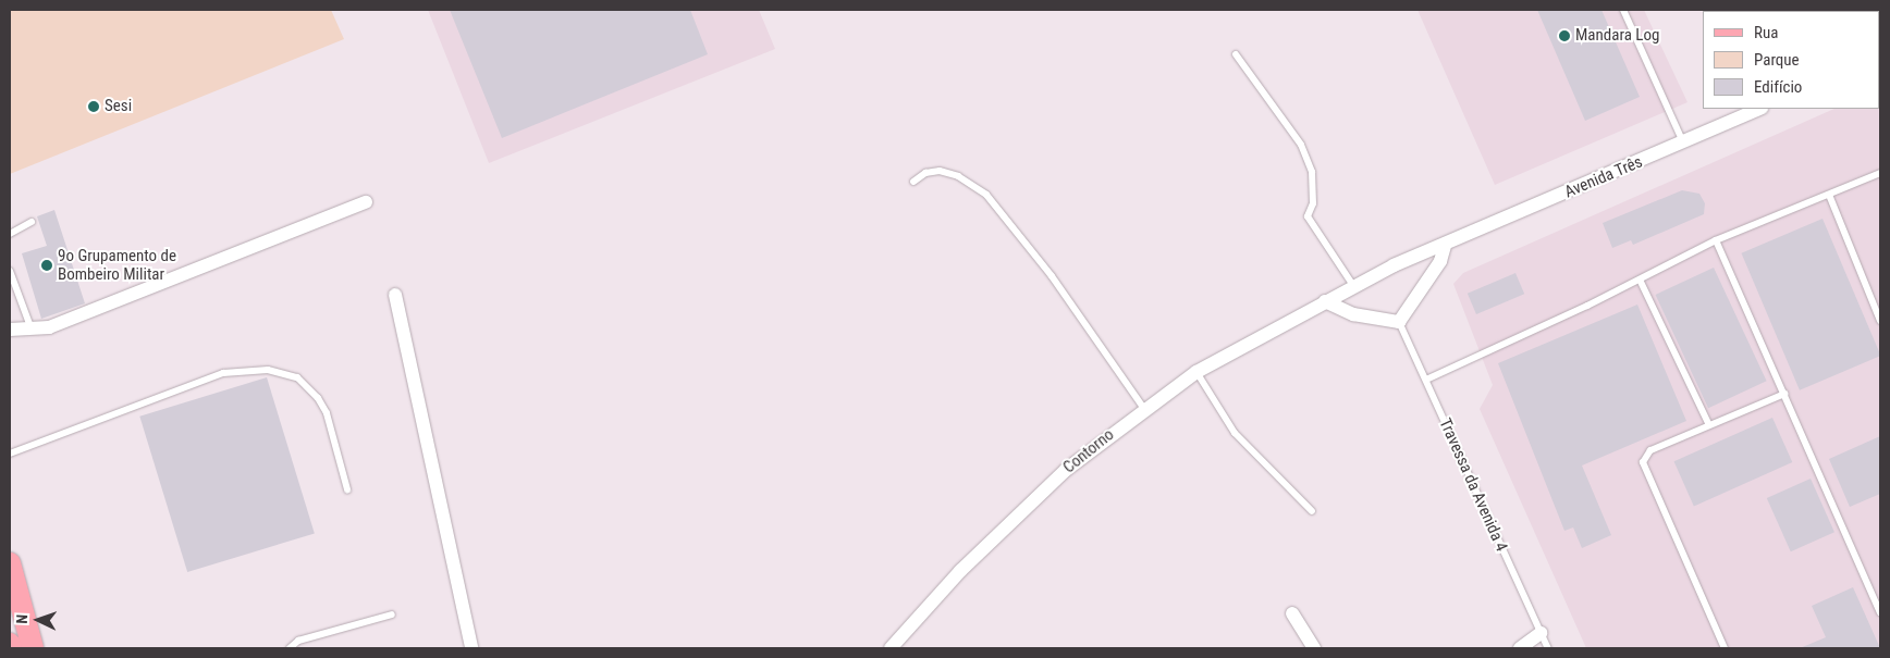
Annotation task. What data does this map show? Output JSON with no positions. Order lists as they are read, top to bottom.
{
  "streets": {
    "street": ["Avenida Três", "Contorno"],
    "lane": ["Travessa da Avenida 4"]
  },
  "crossings": [
    ["Avenida Três", "Contorno"]
  ],
  "places": ["Mandara Log", "Sesi", "9o Grupamento de Bombeiro Militar"],
  "legend": ["Rua", "Parque", "Edifício"],
  "north": "left"
}
